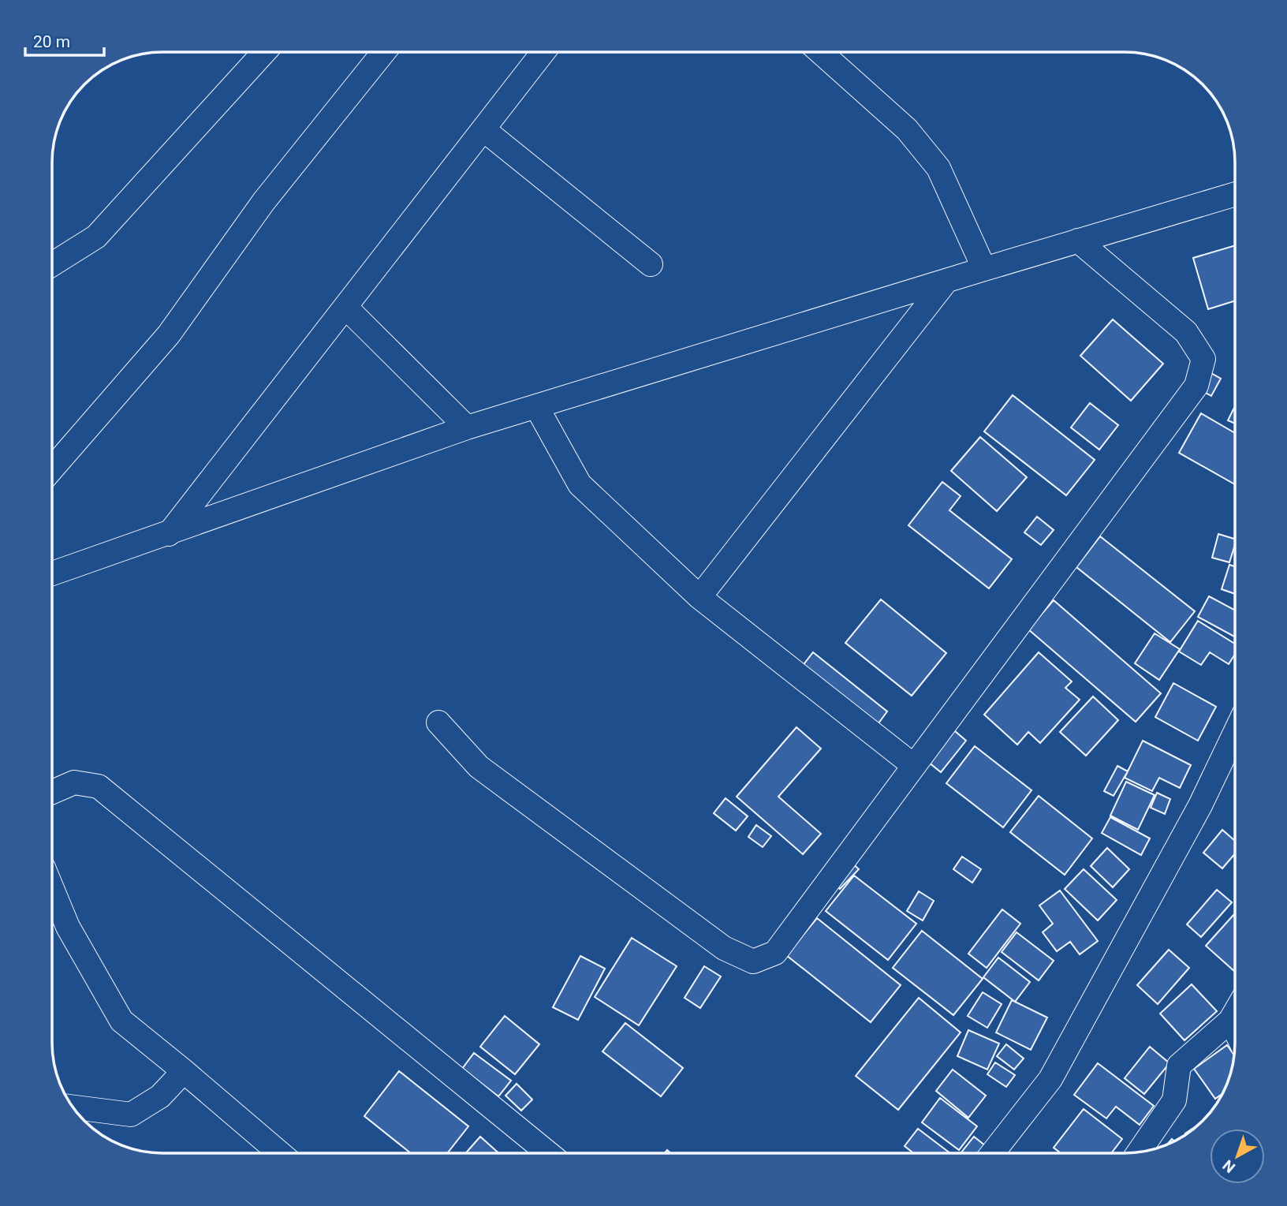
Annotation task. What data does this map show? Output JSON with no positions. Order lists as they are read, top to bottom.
{
  "scale_bar": "20 m",
  "north": "bottom left"
}
